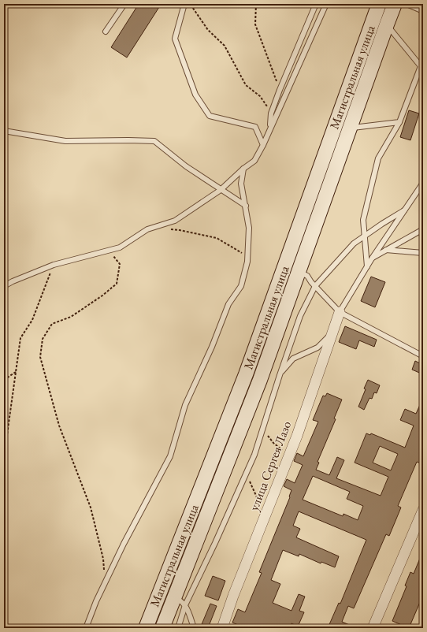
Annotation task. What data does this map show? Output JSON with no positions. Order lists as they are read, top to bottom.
{
  "streets": {
    "main road": ["Магистральная улица"],
    "street": ["улица Сергея Лазо"]
  }
}
